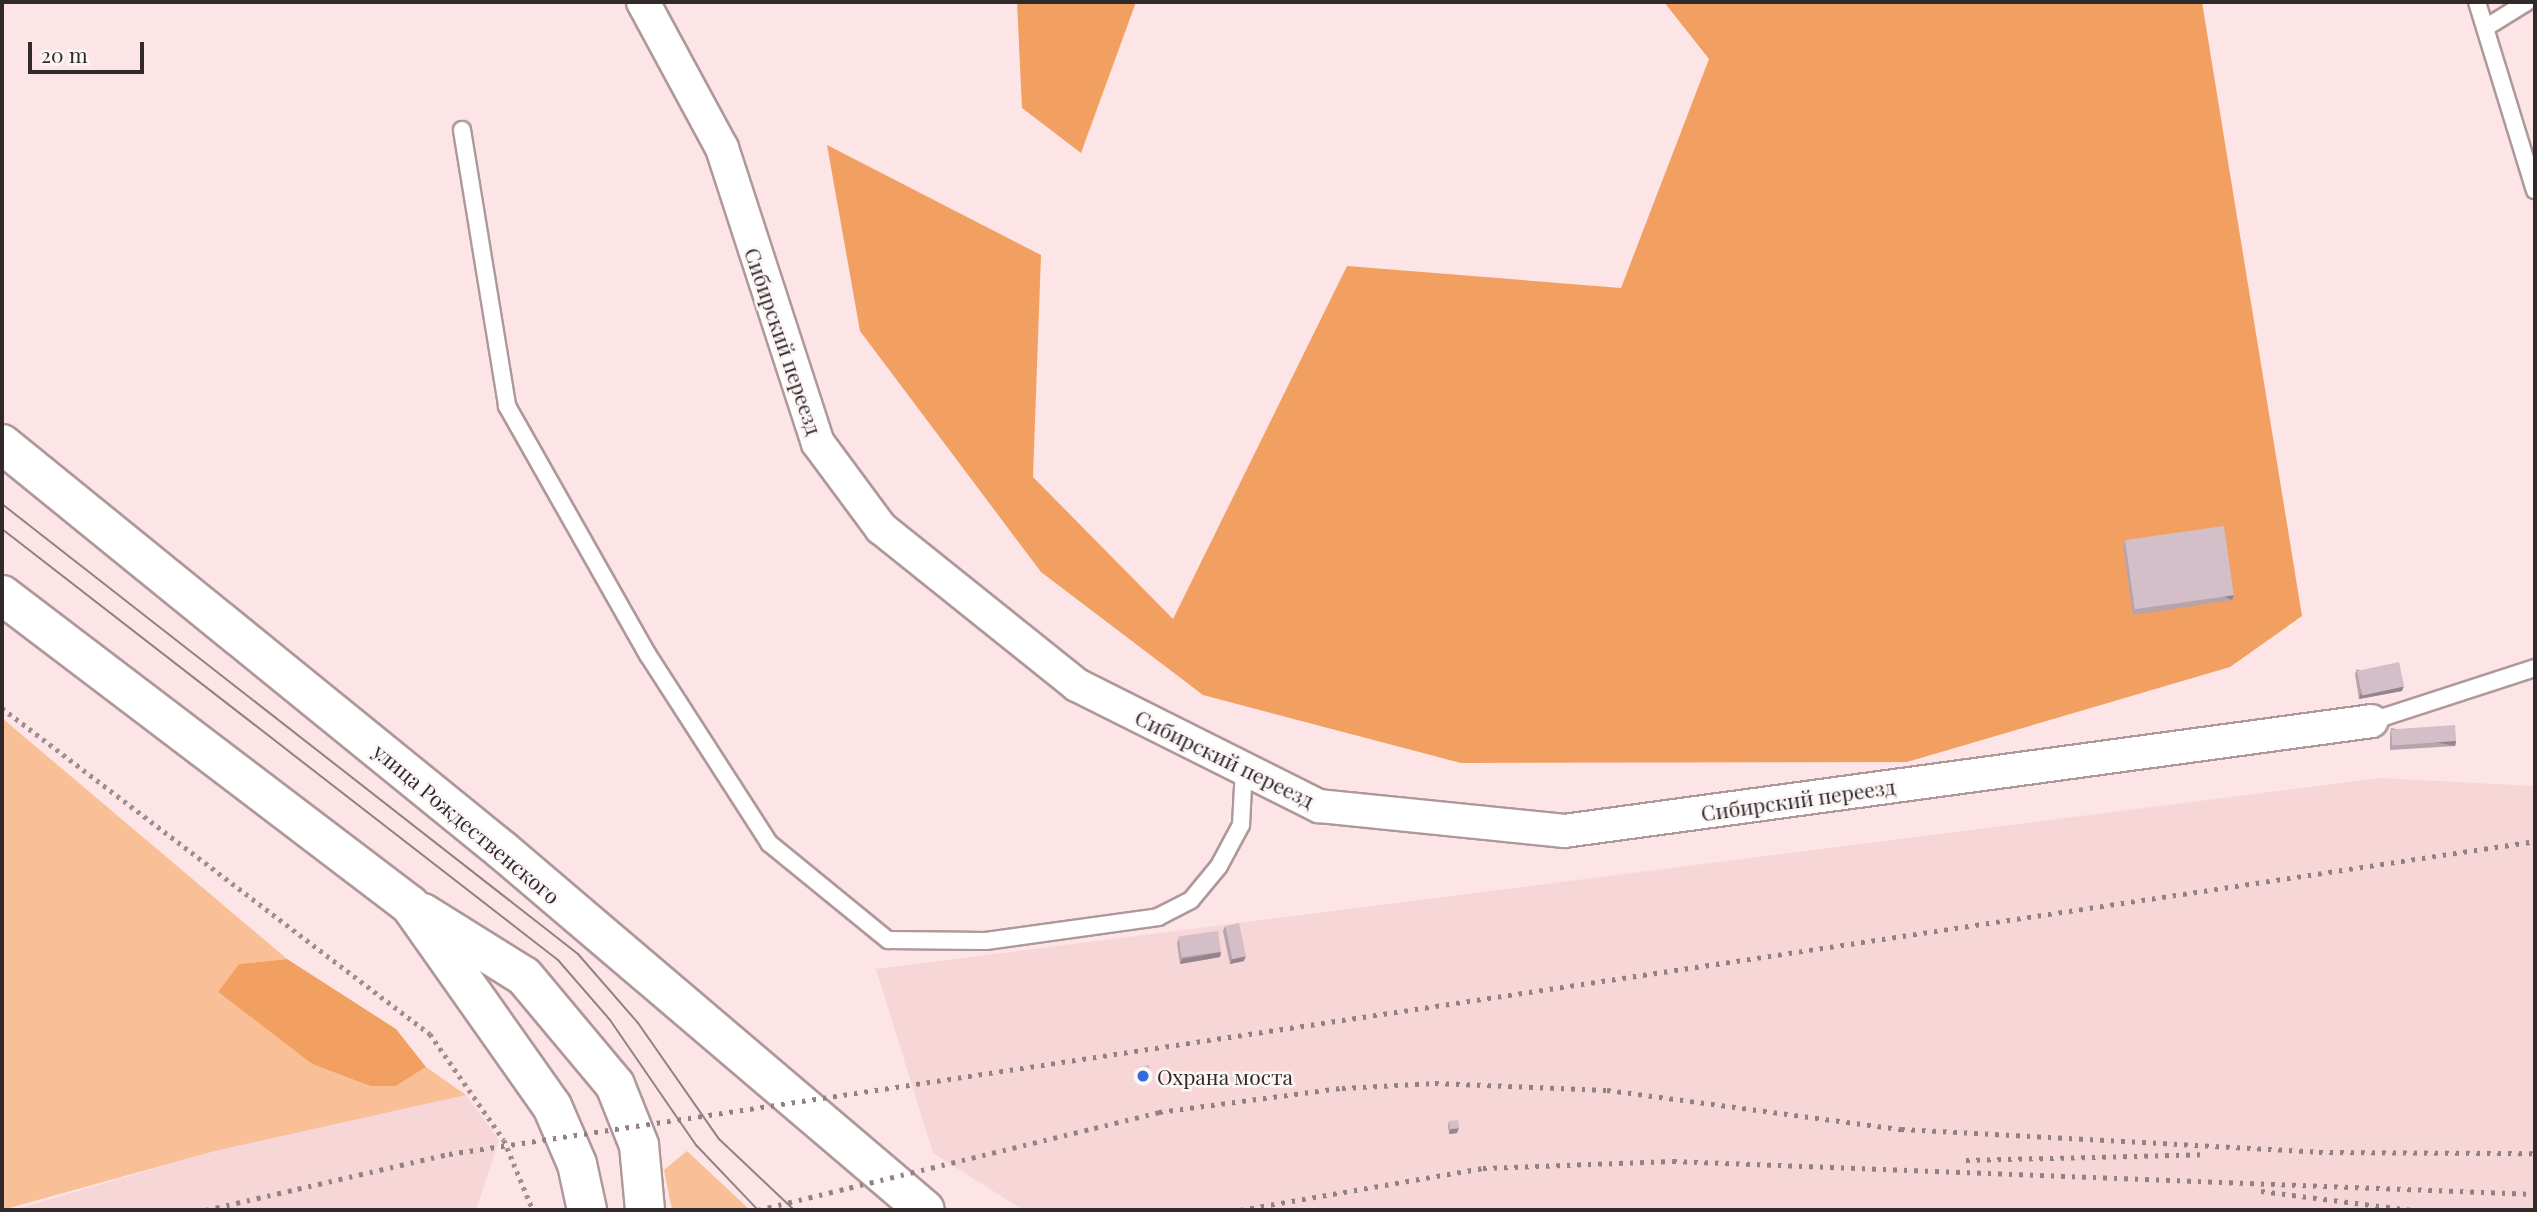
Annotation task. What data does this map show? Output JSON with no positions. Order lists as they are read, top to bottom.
{
  "streets": {
    "main road": ["улица Рождественского"],
    "street": ["Сибирский переезд"]
  },
  "places": ["Охрана моста"],
  "scale_bar": "20 m"
}
